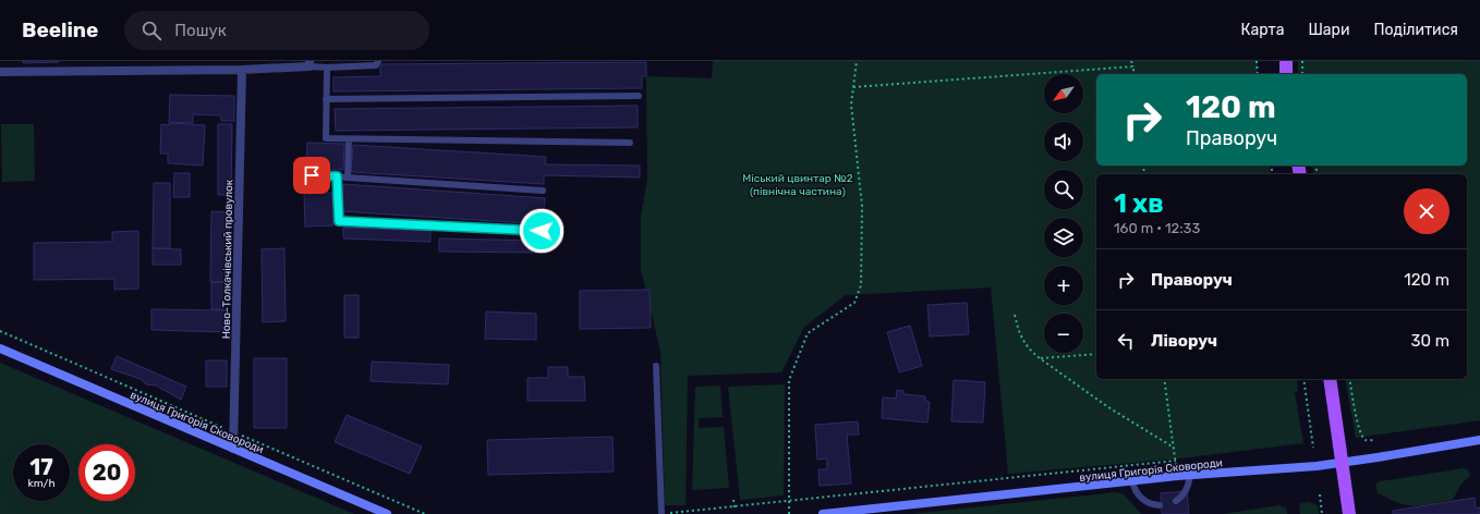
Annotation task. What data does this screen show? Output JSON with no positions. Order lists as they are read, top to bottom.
{
  "streets": {
    "street": ["Ново-Толкачівський провулок", "вулиця Григорія Сковороди"]
  },
  "crossings": [
    ["Ново-Толкачівський провулок", "вулиця Григорія Сковороди"]
  ],
  "parks": ["Міський цвинтар №2 (північна частина)"],
  "north": "bottom left",
  "page": {
    "header": "Beeline",
    "search": "Пошук",
    "nav": ["Карта", "Шари", "Поділитися"],
    "map_buttons": ["+", "−"],
    "turn": ["120 m", "Праворуч"],
    "heading": ["1 хв", "160 m · 12:33"],
    "list": [
      {
        "name": "Праворуч",
        "value": "120 m"
      },
      {
        "name": "Ліворуч",
        "value": "30 m"
      }
    ],
    "speed": "17 km/h",
    "limit": "20"
  }
}
